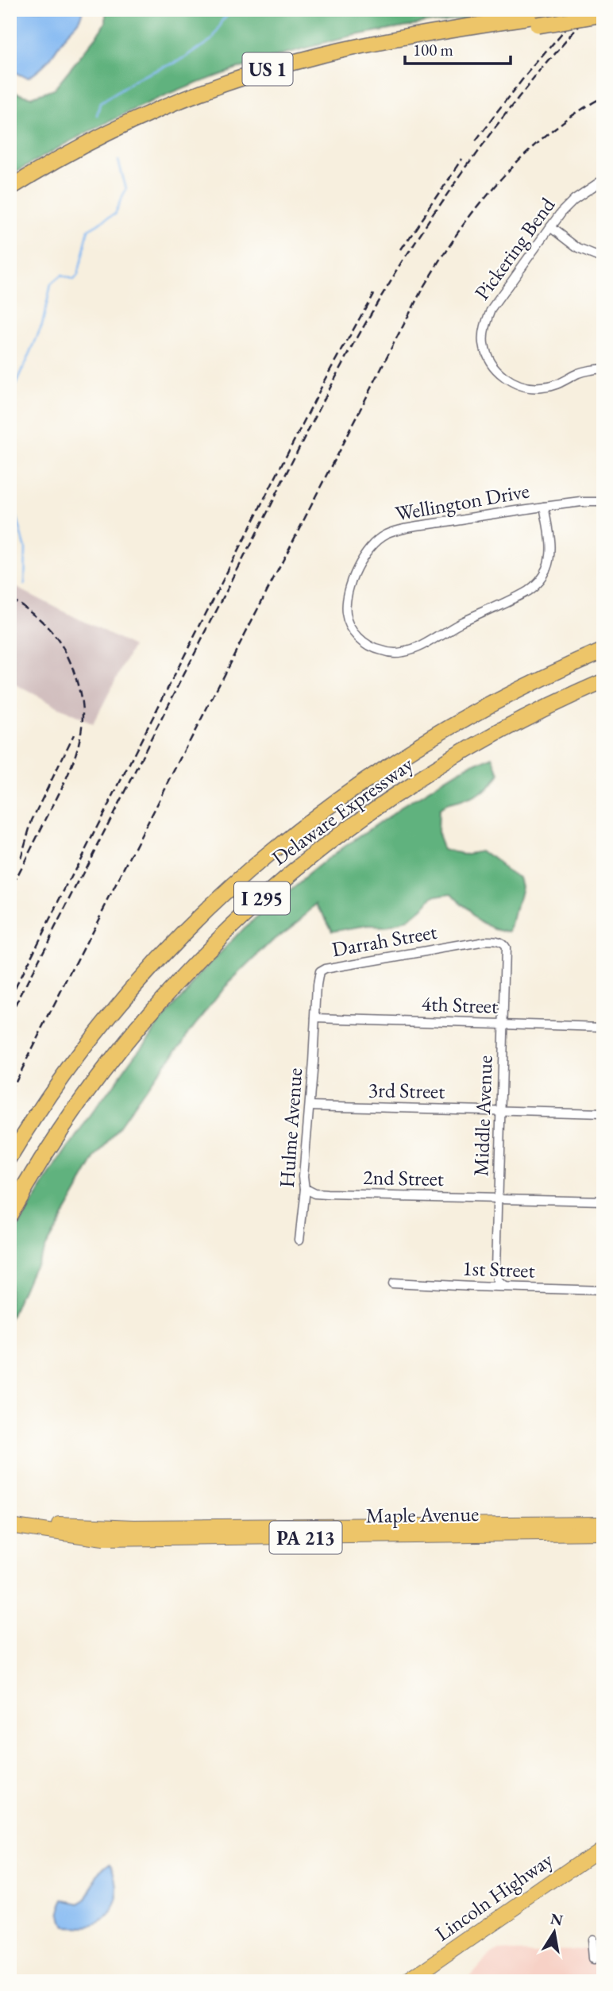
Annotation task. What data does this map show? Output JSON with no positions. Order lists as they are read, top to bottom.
{
  "streets": {
    "highway": ["US 1", "Delaware Expressway", "I 295"],
    "main road": ["Maple Avenue", "PA 213", "Lincoln Highway"],
    "street": [
      "Pickering Bend",
      "Wellington Drive",
      "Darrah Street",
      "4th Street",
      "3rd Street",
      "Middle Avenue",
      "Hulme Avenue",
      "2nd Street",
      "1st Street"
    ]
  },
  "crossings": [
    ["Darrah Street", "4th Street"],
    ["Darrah Street", "Middle Avenue"],
    ["Darrah Street", "Hulme Avenue"],
    ["4th Street", "Middle Avenue"],
    ["4th Street", "Hulme Avenue"],
    ["3rd Street", "Middle Avenue"],
    ["3rd Street", "Hulme Avenue"],
    ["Middle Avenue", "2nd Street"],
    ["Middle Avenue", "1st Street"],
    ["Hulme Avenue", "2nd Street"]
  ],
  "scale_bar": "100 m",
  "north": "top"
}
